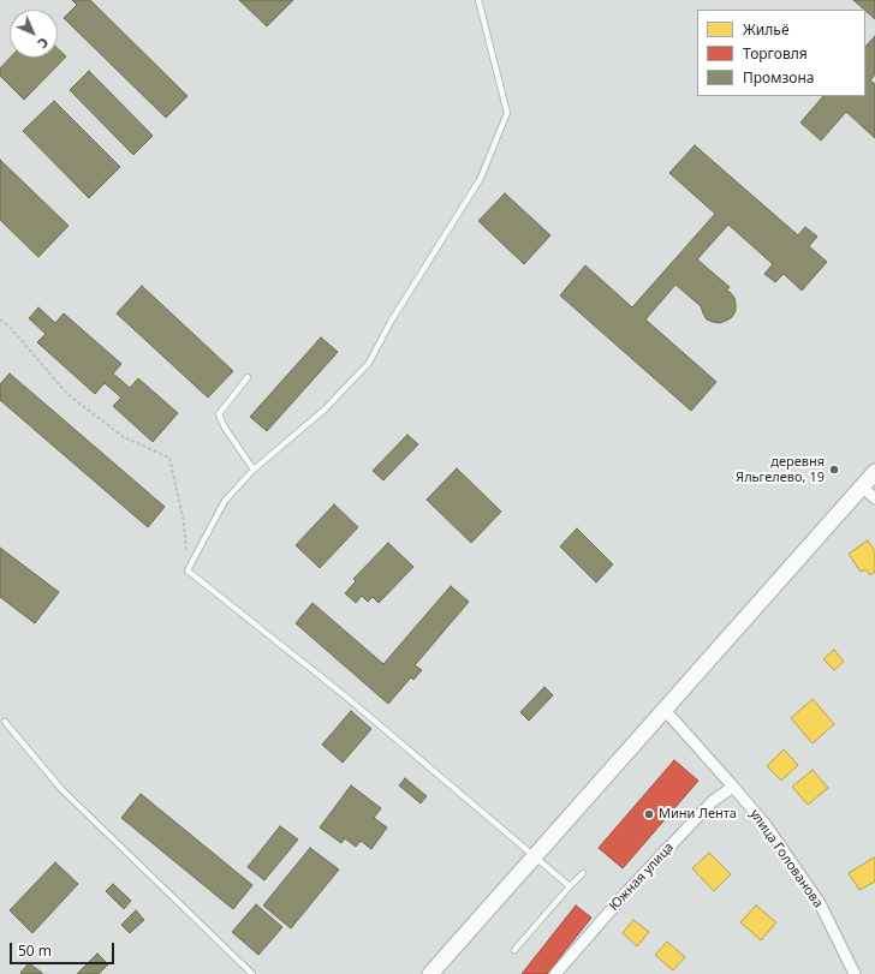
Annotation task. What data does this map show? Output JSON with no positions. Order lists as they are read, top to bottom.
{
  "streets": {
    "street": ["улица Голованова", "Южная улица"]
  },
  "crossings": [
    ["улица Голованова", "Южная улица"]
  ],
  "places": ["деревня Яльгелево, 19", "Мини Лента"],
  "legend": ["Жильё", "Торговля", "Промзона"],
  "scale_bar": "50 m",
  "north": "bottom right"
}
